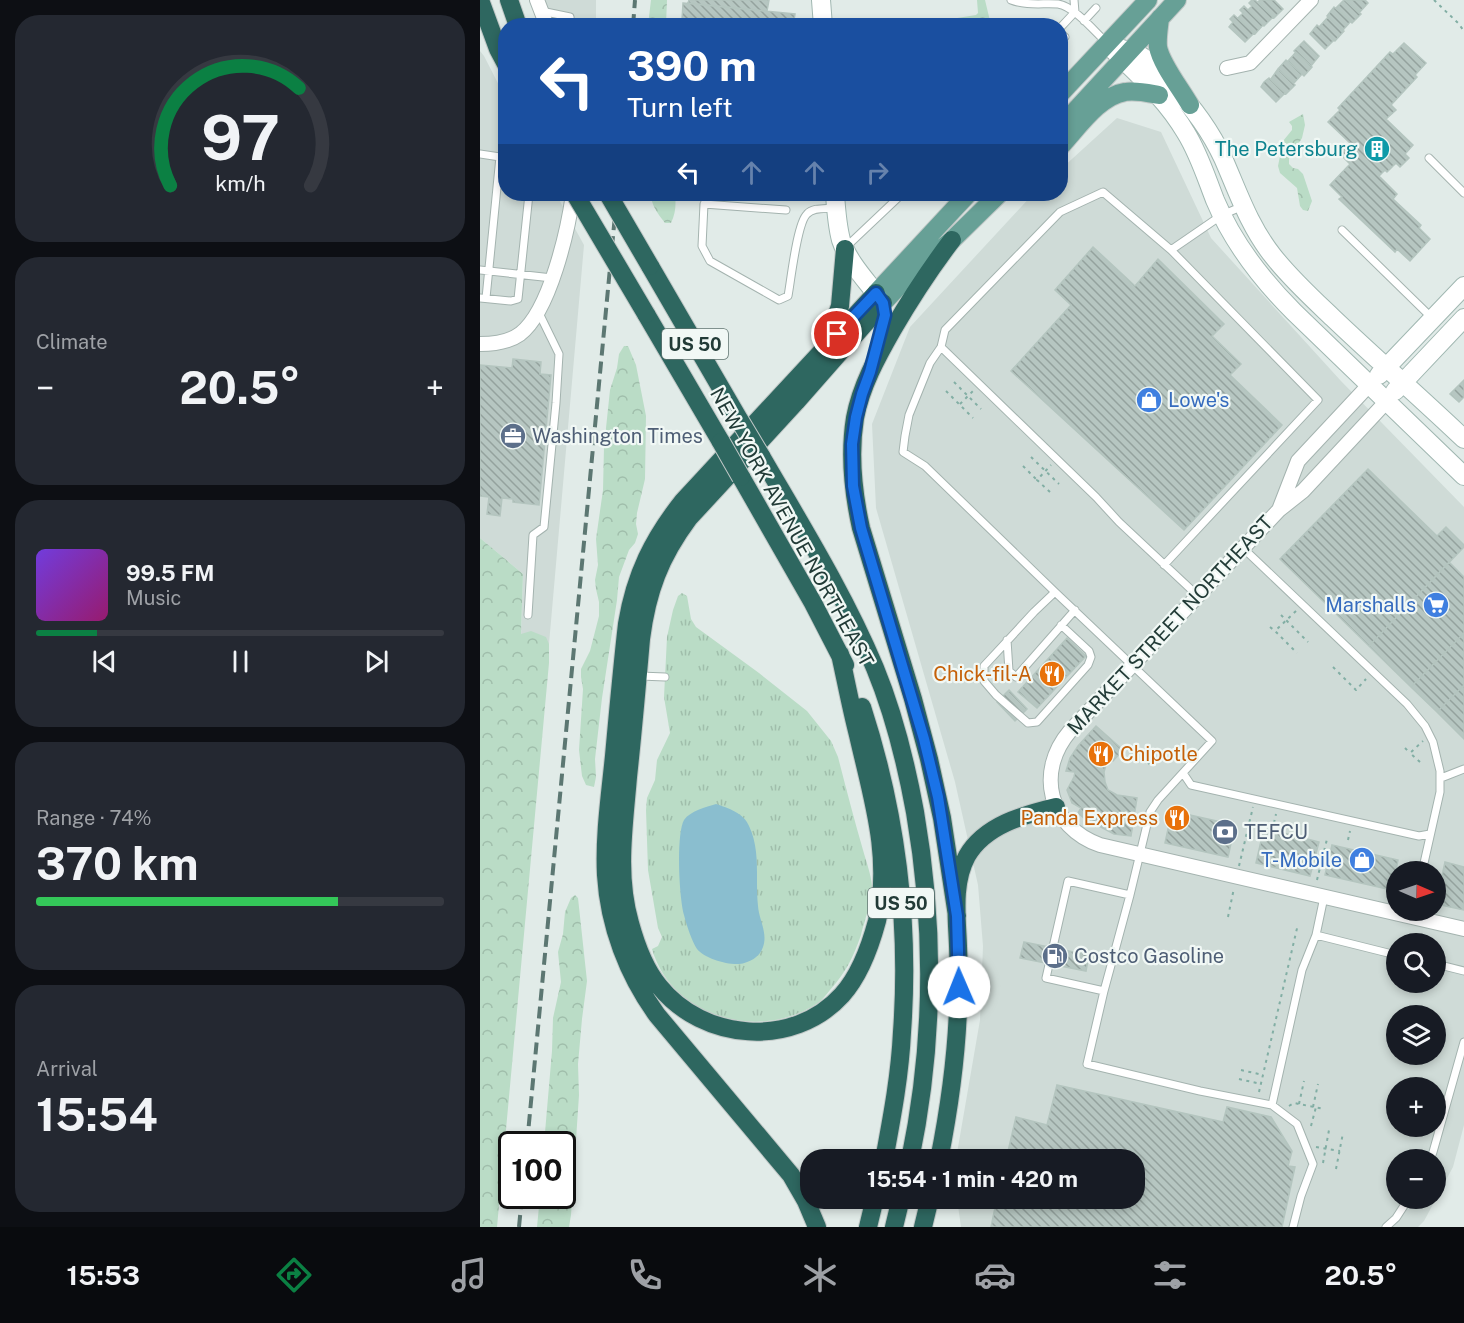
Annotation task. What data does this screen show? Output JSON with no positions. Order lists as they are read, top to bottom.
{
  "streets": {
    "highway": ["US 50", "NEW YORK AVENUE NORTHEAST"],
    "street": ["MARKET STREET NORTHEAST"]
  },
  "places": {
    "building": ["The Petersburg"],
    "shop": ["Lowe's", "T-Mobile"],
    "office": ["Washington Times"],
    "supermarket": ["Marshalls"],
    "restaurant": ["Chick-fil-A", "Chipotle", "Panda Express"],
    "bank": ["TEFCU"],
    "fuel station": ["Costco Gasoline"]
  },
  "north": "right",
  "page": {
    "turn": ["390 m", "Turn left"],
    "tile": [
      "Climate",
      ["Range · 74%", "370 km"],
      ["Arrival", "15:54"]
    ],
    "heat": ["−", "20.5°", "+"],
    "song": ["99.5 FM", "Music"],
    "map_buttons": ["+", "−"],
    "limit": "100",
    "trip": "15:54 · 1 min · 420 m",
    "tabs": ["15:53", "20.5°"],
    "gauge": ["97", "km/h"]
  }
}
